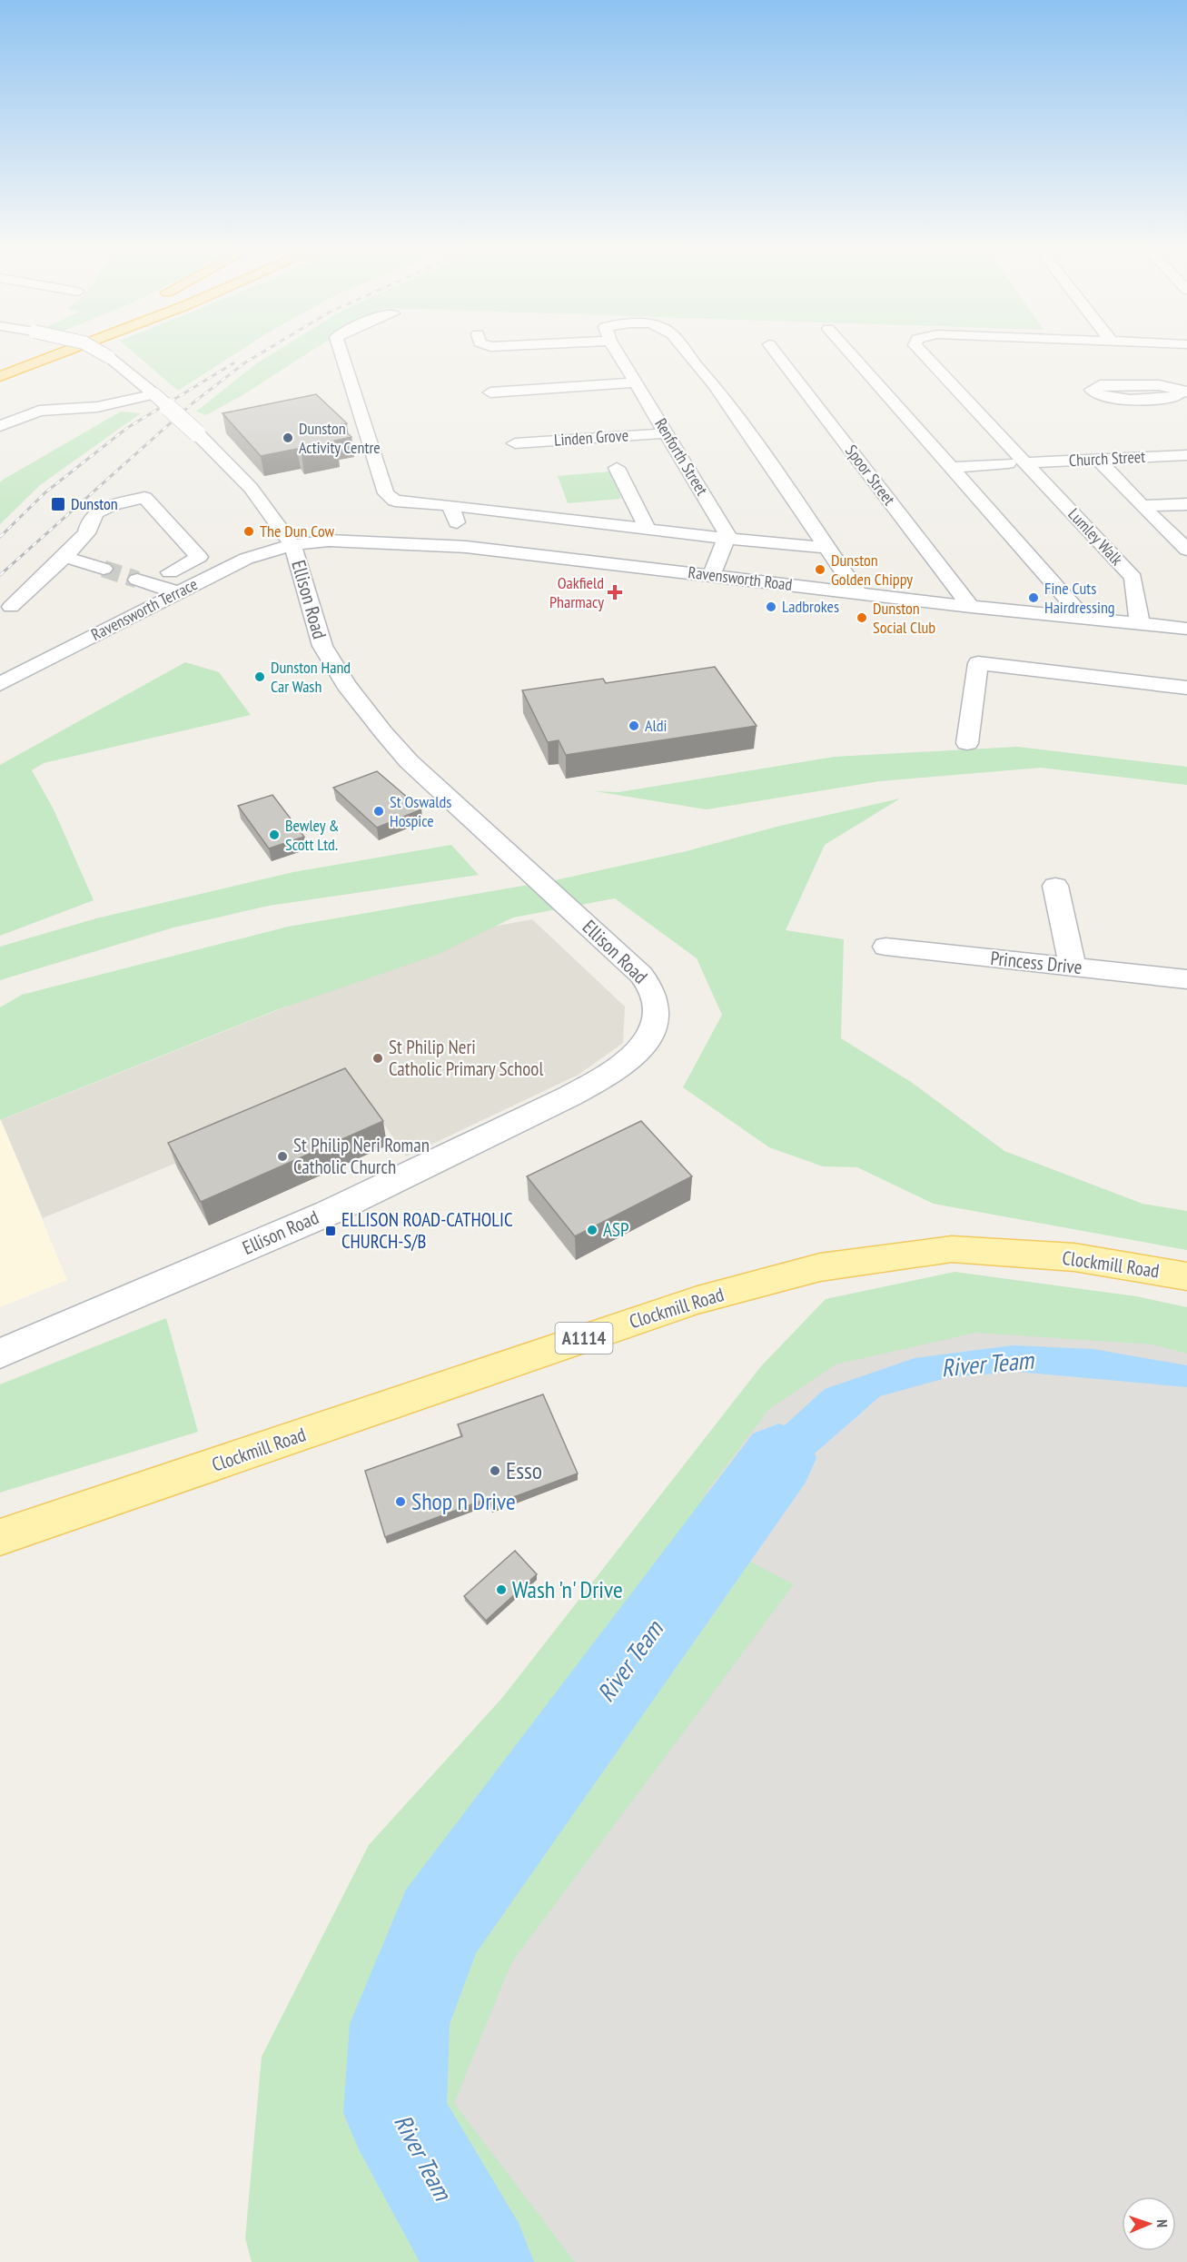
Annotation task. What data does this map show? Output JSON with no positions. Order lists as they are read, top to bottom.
{
  "streets": {
    "main road": ["Clockmill Road", "A1114"],
    "street": [
      "Linden Grove",
      "Renforth Street",
      "Church Street",
      "Spoor Street",
      "Lumley Walk",
      "Ravensworth Road",
      "Ellison Road",
      "Ravensworth Terrace",
      "Princess Drive"
    ]
  },
  "crossings": [
    ["Linden Grove", "Renforth Street"],
    ["Church Street", "Lumley Walk"],
    ["Spoor Street", "Ravensworth Road"],
    ["Lumley Walk", "Ravensworth Road"],
    ["Ravensworth Road", "Ellison Road"],
    ["Ravensworth Road", "Ravensworth Terrace"],
    ["Ellison Road", "Ravensworth Terrace"]
  ],
  "water": ["River Team"],
  "places": {
    "other": [
      "Dunston Activity Centre",
      "The Dun Cow",
      "Dunston Golden Chippy",
      "Fine Cuts Hairdressing",
      "Ladbrokes",
      "Dunston Social Club",
      "Dunston Hand Car Wash",
      "Aldi",
      "St Oswalds Hospice",
      "Bewley & Scott Ltd.",
      "St Philip Neri Catholic Primary School",
      "St Philip Neri Roman Catholic Church",
      "ASP",
      "Esso",
      "Shop n Drive",
      "Wash 'n' Drive"
    ],
    "transit": ["Dunston", "ELLISON ROAD-CATHOLIC CHURCH-S/B"],
    "health": ["Oakfield Pharmacy"]
  },
  "north": "right"
}
